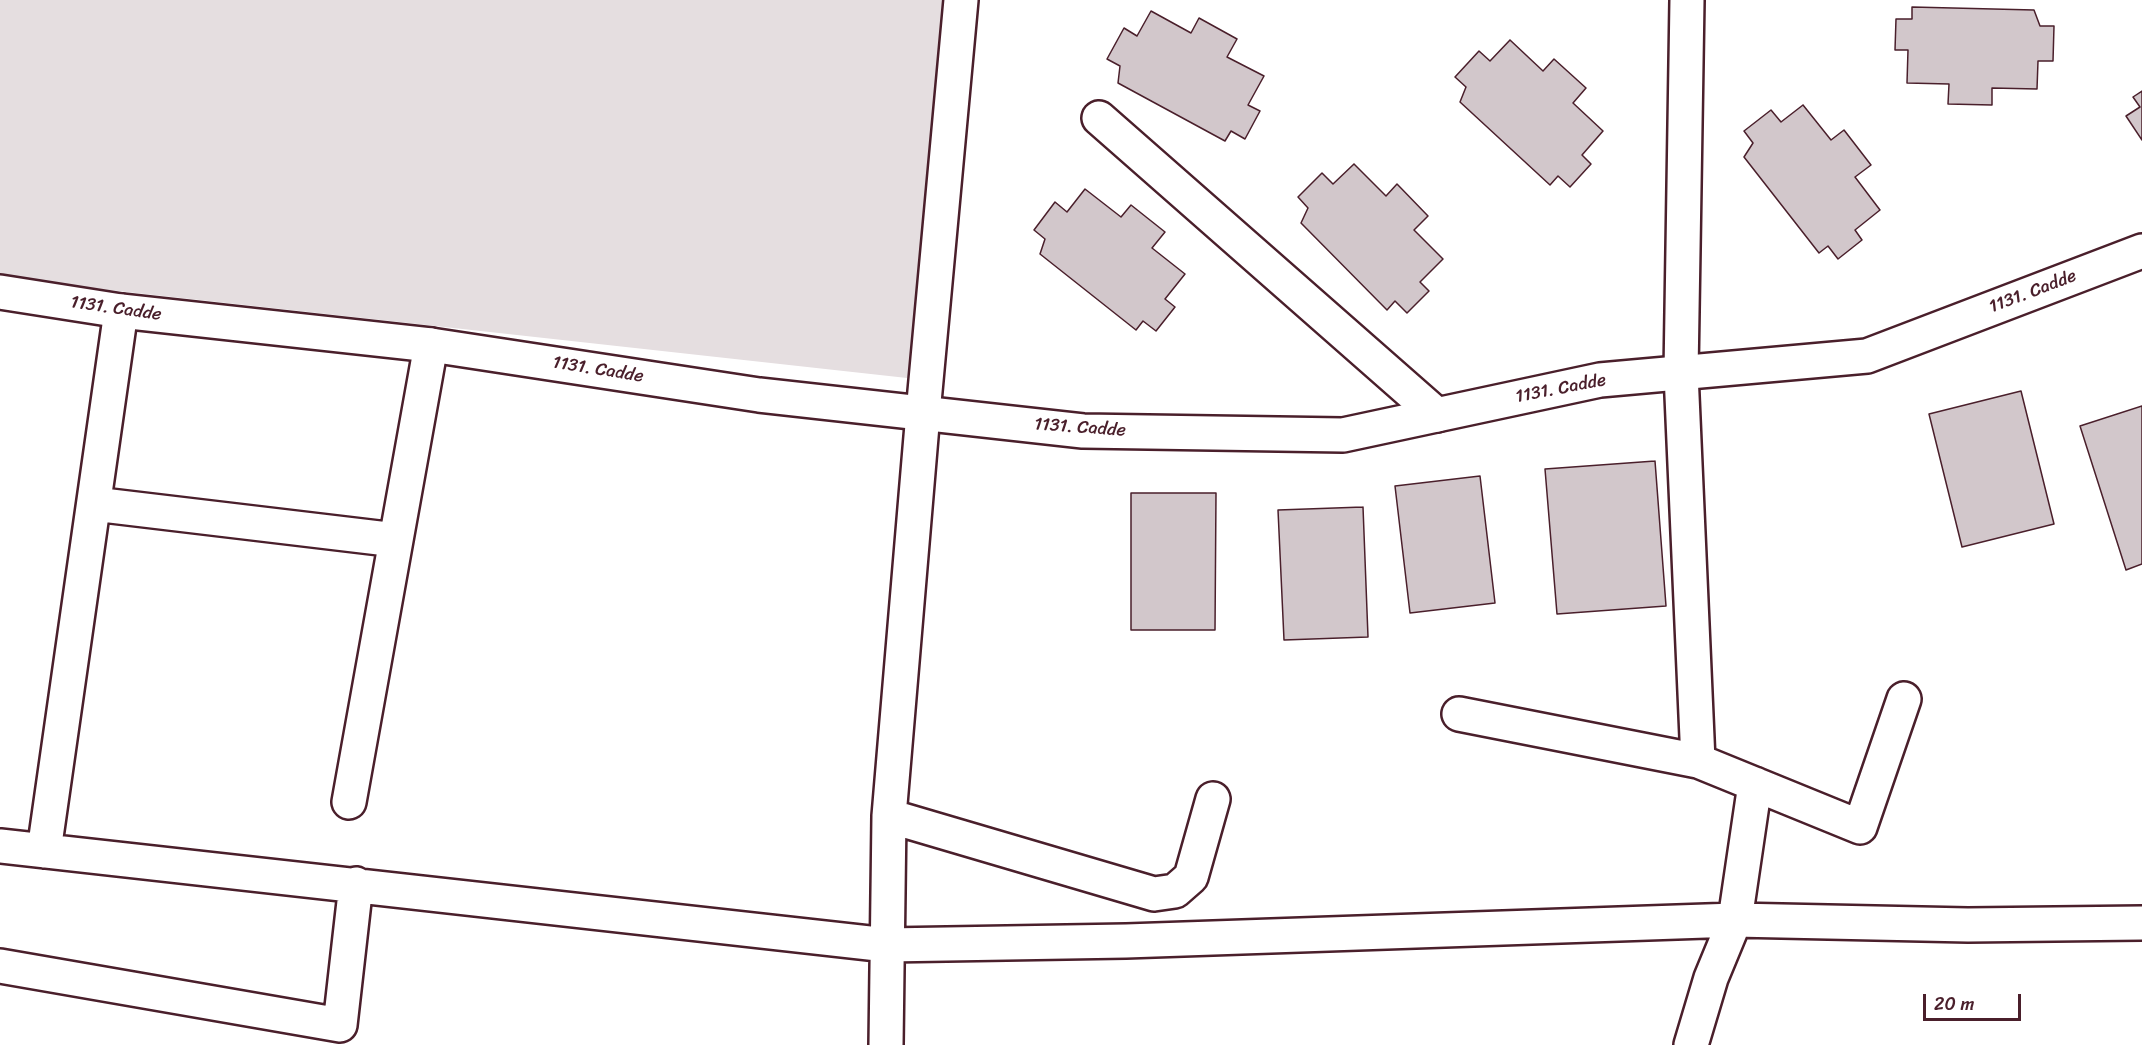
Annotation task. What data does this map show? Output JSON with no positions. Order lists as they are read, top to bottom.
{
  "streets": {
    "street": ["1131. Cadde"]
  },
  "scale_bar": "20 m"
}
